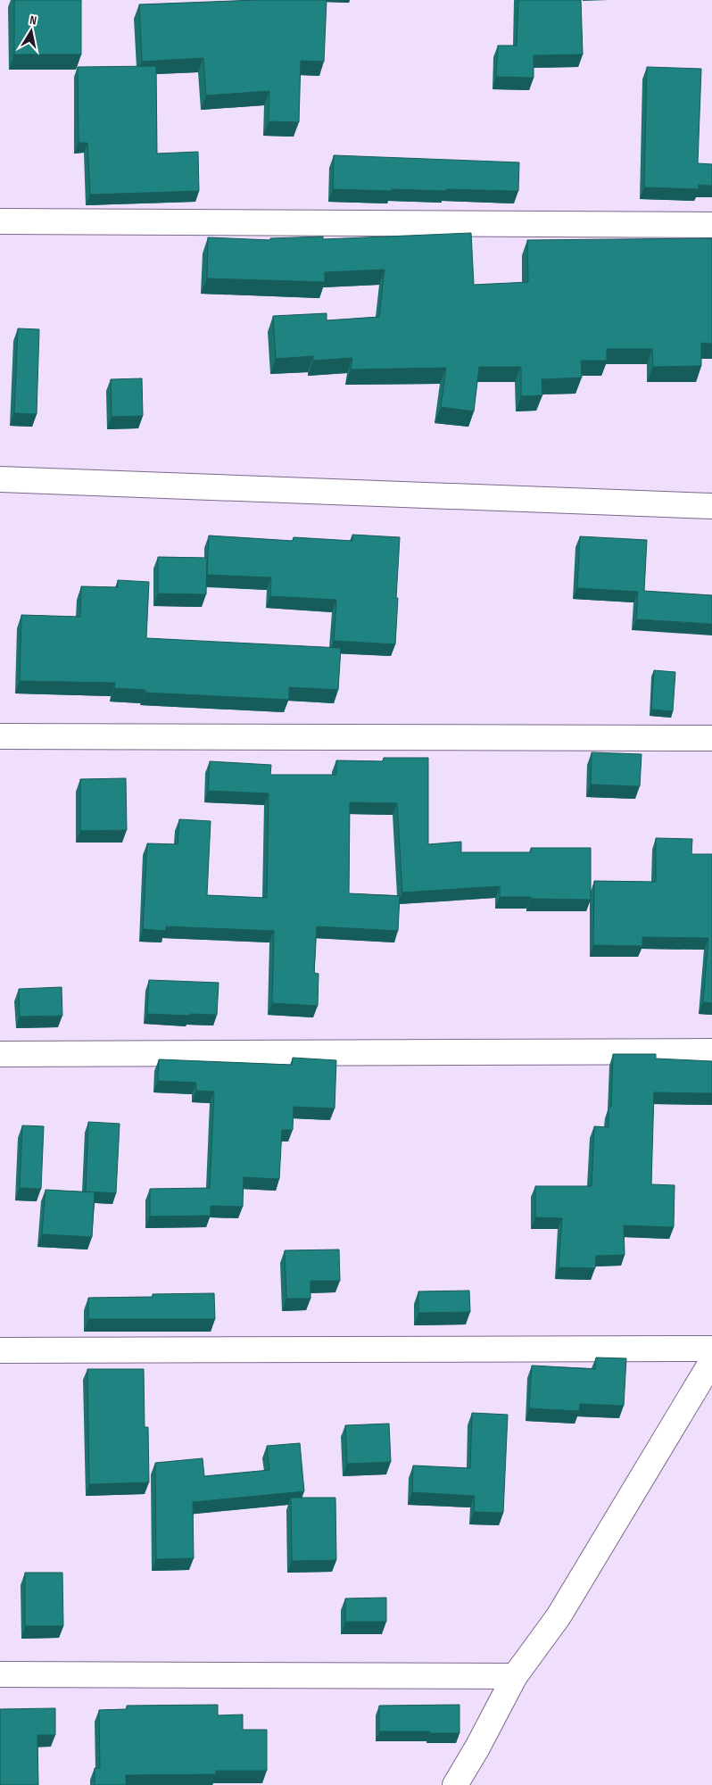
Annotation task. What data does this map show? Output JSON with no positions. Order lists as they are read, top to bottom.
{
  "north": "top"
}
